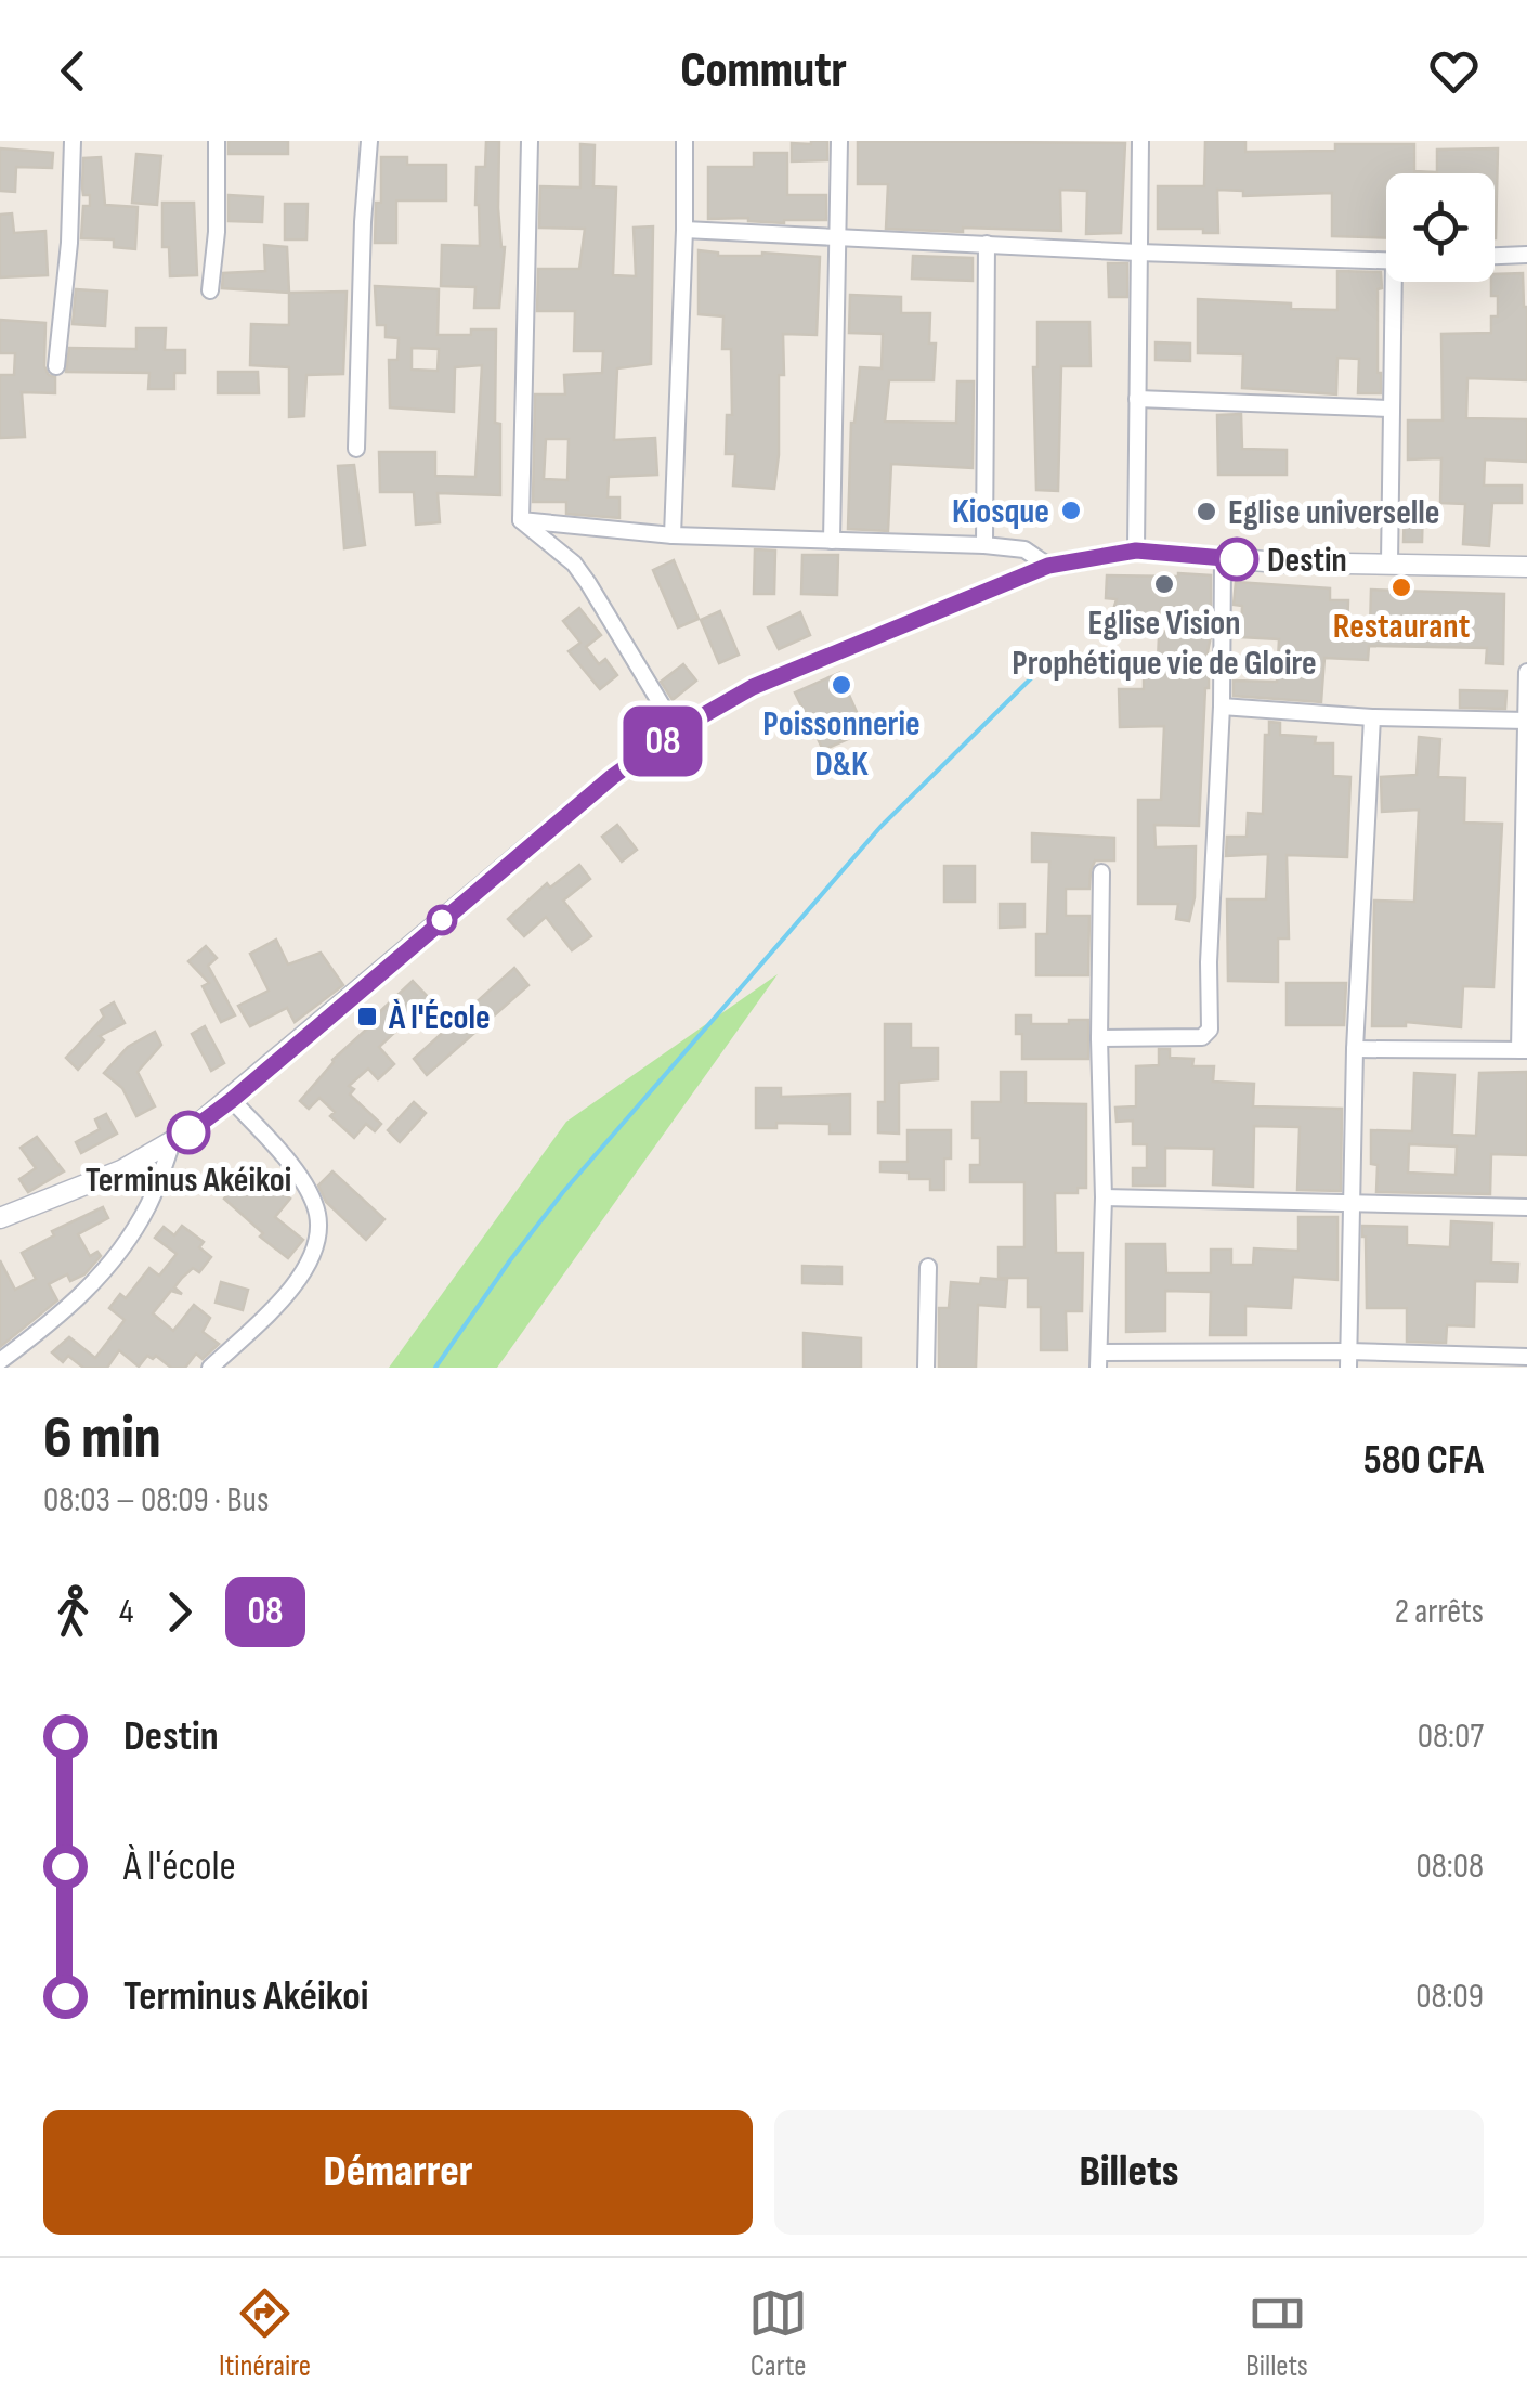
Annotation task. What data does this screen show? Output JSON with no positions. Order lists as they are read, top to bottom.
{
  "places": {
    "other": [
      "Kiosque",
      "Eglise universelle",
      "Destin",
      "Eglise Vision Prophétique vie de Gloire",
      "Restaurant",
      "Poissonnerie D&K",
      "Terminus Akéikoi"
    ],
    "transit": ["À l'École"]
  },
  "lines": ["bus line 08"],
  "page": {
    "header": "Commutr",
    "on_map": "08",
    "heading": ["6 min", "08:03 – 08:09 · Bus", "580 CFA"],
    "legs": ["4", "08", "2 arrêts"],
    "list": [
      {
        "name": "Destin",
        "value": "08:07"
      },
      {
        "name": "À l'école",
        "value": "08:08"
      },
      {
        "name": "Terminus Akéikoi",
        "value": "08:09"
      }
    ],
    "buttons": ["Démarrer", "Billets"],
    "tabs": ["Itinéraire", "Carte", "Billets"]
  }
}
